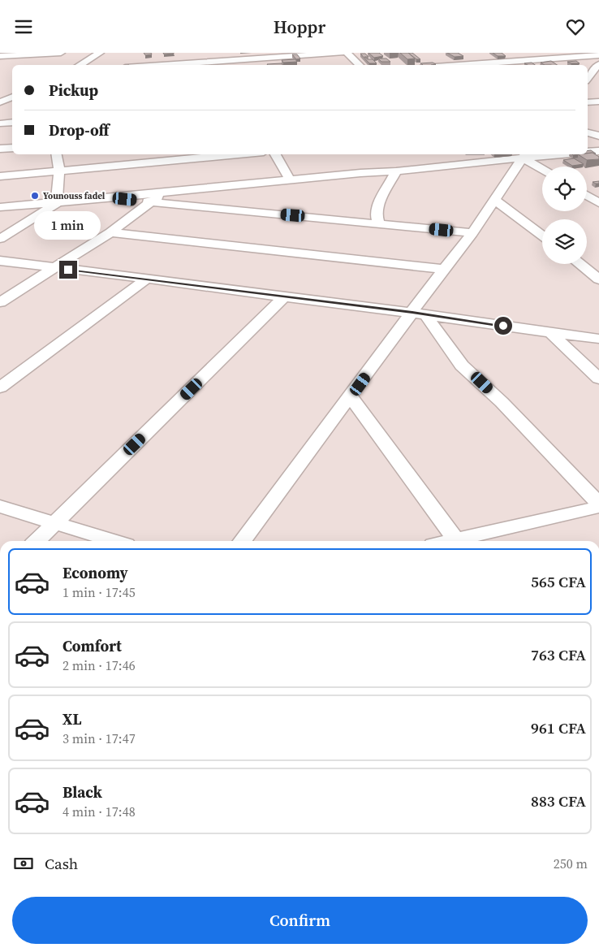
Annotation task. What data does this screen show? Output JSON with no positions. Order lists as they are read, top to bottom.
{
  "places": ["Younouss fadel"],
  "page": {
    "header": "Hoppr",
    "banner": ["Pickup", "Drop-off"],
    "bubble": "1 min",
    "list": [
      {
        "name": "Economy",
        "note": "1 min · 17:45",
        "value": "565 CFA"
      },
      {
        "name": "Comfort",
        "note": "2 min · 17:46",
        "value": "763 CFA"
      },
      {
        "name": "XL",
        "note": "3 min · 17:47",
        "value": "961 CFA"
      },
      {
        "name": "Black",
        "note": "4 min · 17:48",
        "value": "883 CFA"
      }
    ],
    "pay": ["Cash", "250 m"],
    "buttons": "Confirm"
  }
}
